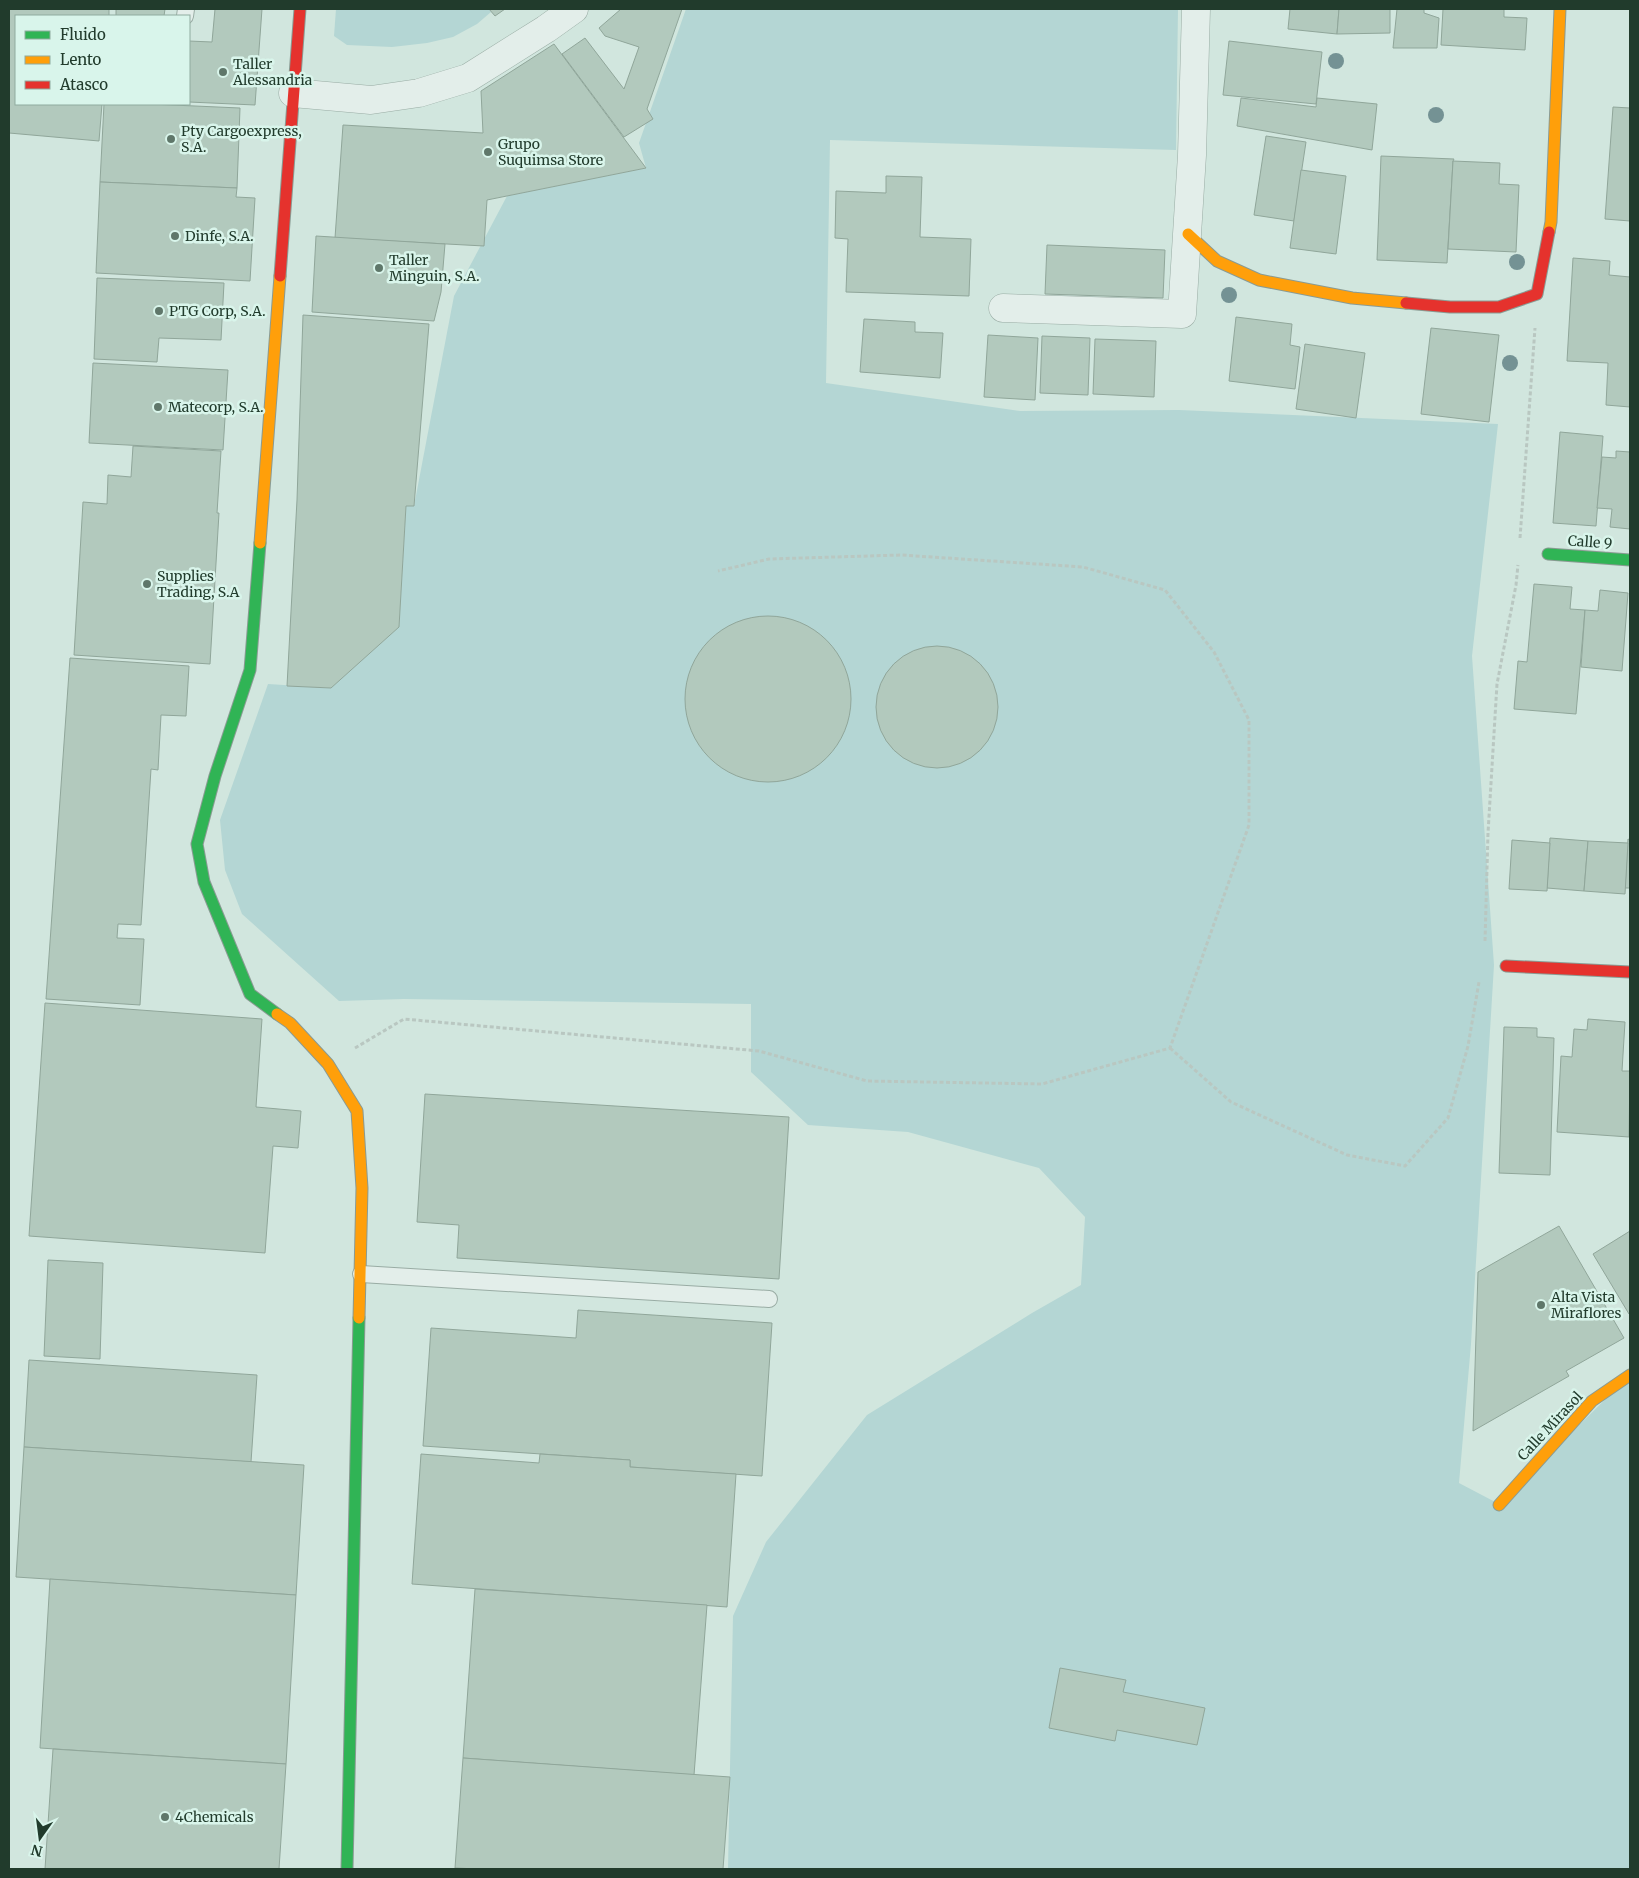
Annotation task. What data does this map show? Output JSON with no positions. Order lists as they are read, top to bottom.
{
  "streets": {
    "street": ["Calle 9", "Calle Mirasol"]
  },
  "places": [
    "Taller Alessandria",
    "Pty Cargoexpress, S.A.",
    "Grupo Suquimsa Store",
    "Dinfe, S.A.",
    "Taller Minguin, S.A.",
    "PTG Corp, S.A.",
    "Matecorp, S.A.",
    "Supplies Trading, S.A",
    "Alta Vista Miraflores",
    "4Chemicals"
  ],
  "legend": ["Fluido", "Lento", "Atasco"],
  "north": "bottom"
}
